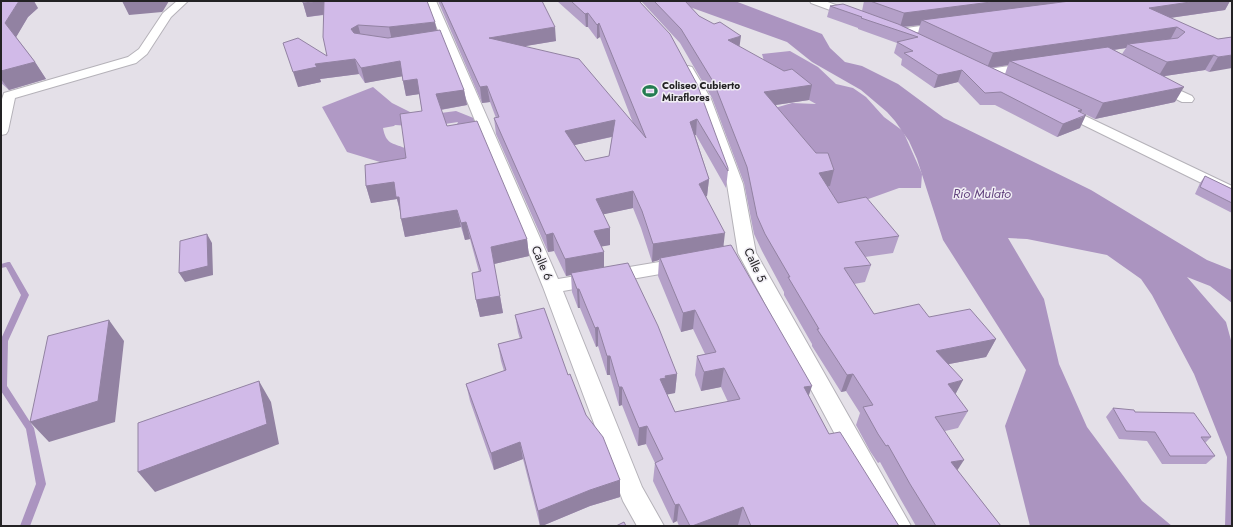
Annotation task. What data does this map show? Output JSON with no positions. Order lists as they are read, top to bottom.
{
  "streets": {
    "street": ["Calle 6", "Calle 5"]
  },
  "water": ["Río Mulato"],
  "places": {
    "sports": ["Coliseo Cubierto Miraflores"]
  }
}
